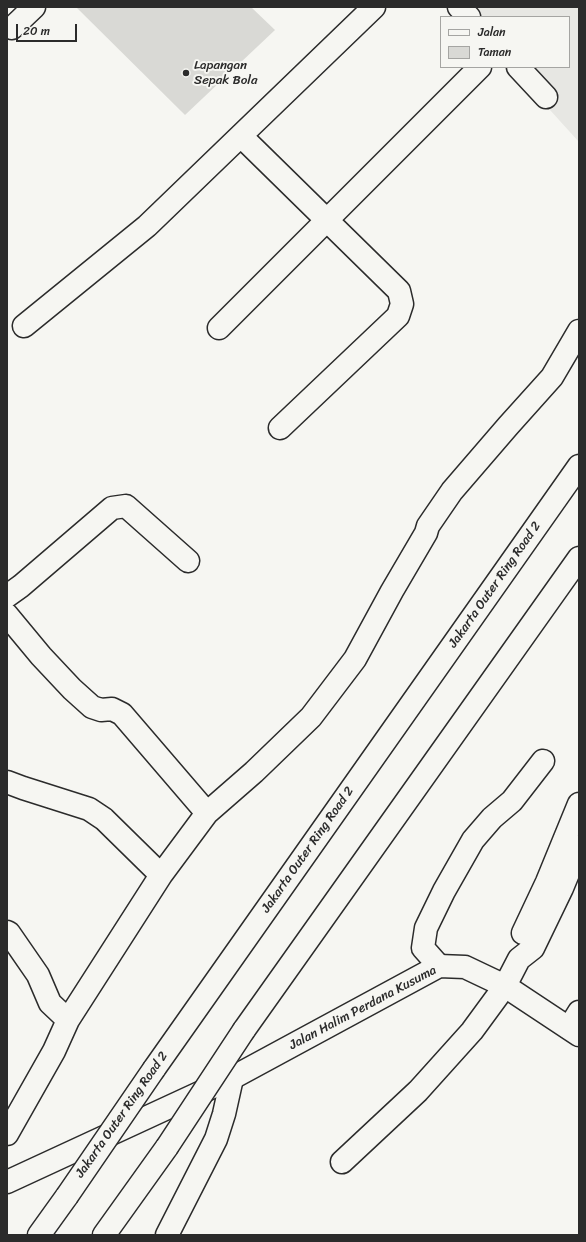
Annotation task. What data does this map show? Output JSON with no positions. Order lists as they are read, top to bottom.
{
  "streets": {
    "main road": ["Jakarta Outer Ring Road 2", "Jalan Halim Perdana Kusuma"]
  },
  "places": ["Lapangan Sepak Bola"],
  "legend": ["Jalan", "Taman"],
  "scale_bar": "20 m"
}
